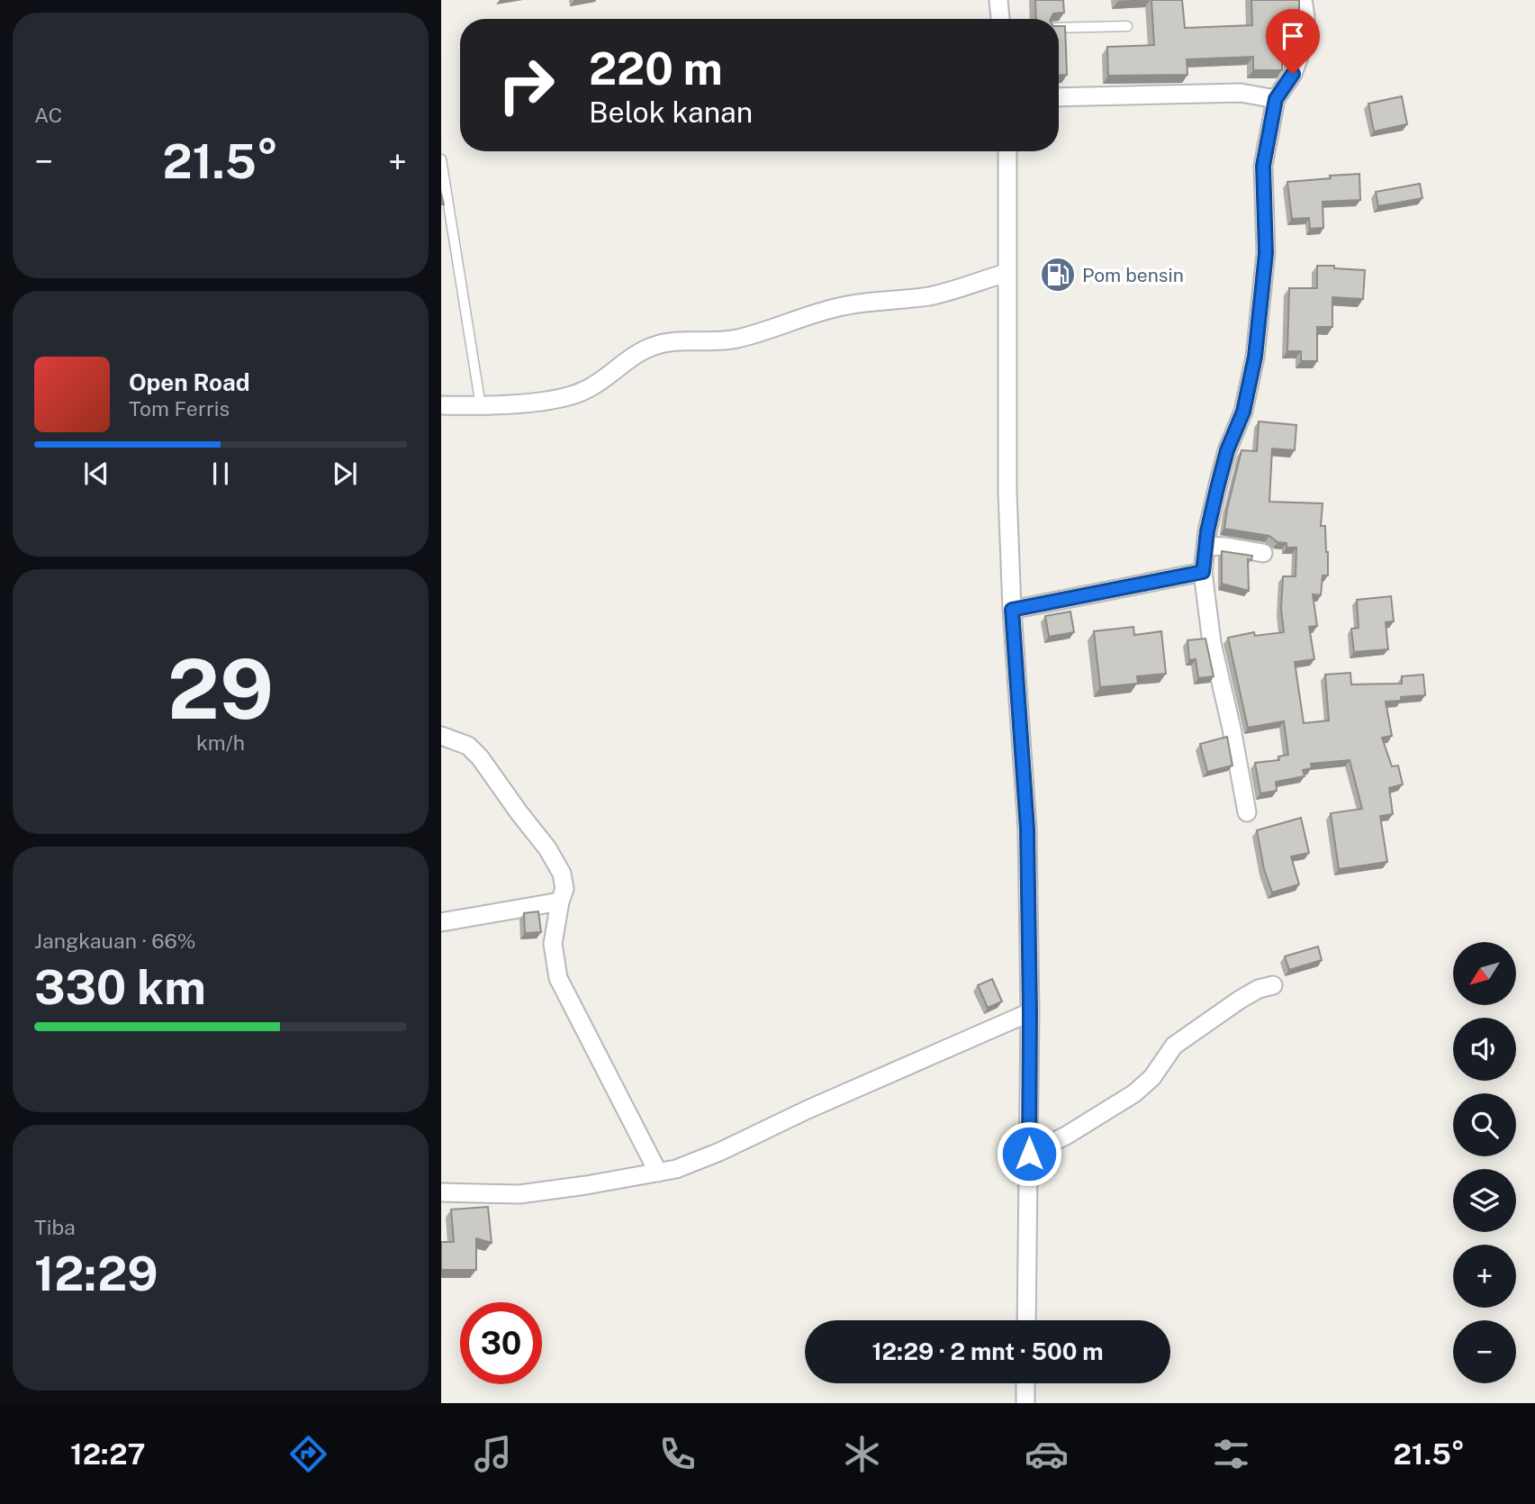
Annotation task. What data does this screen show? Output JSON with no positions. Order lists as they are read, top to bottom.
{
  "places": {
    "fuel station": ["Pom bensin"]
  },
  "north": "bottom left",
  "page": {
    "tile": [
      "AC",
      ["29", "km/h"],
      ["Jangkauan · 66%", "330 km"],
      ["Tiba", "12:29"]
    ],
    "turn": ["220 m", "Belok kanan"],
    "heat": ["−", "21.5°", "+"],
    "song": ["Open Road", "Tom Ferris"],
    "map_buttons": ["+", "−"],
    "limit": "30",
    "trip": "12:29 · 2 mnt · 500 m",
    "tabs": ["12:27", "21.5°"]
  }
}
